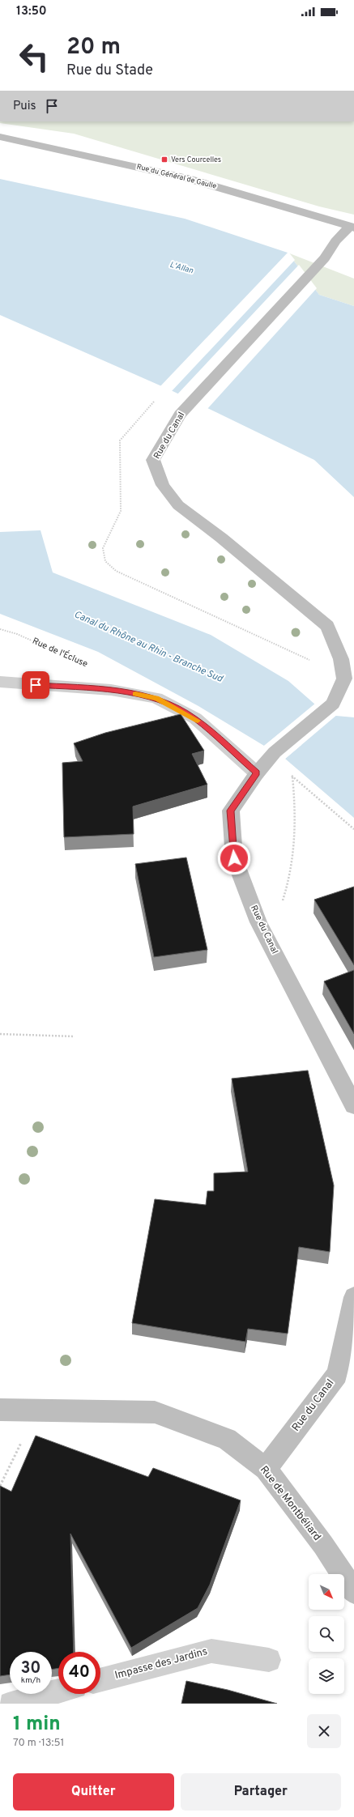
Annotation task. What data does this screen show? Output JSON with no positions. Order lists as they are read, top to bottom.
{
  "streets": {
    "street": [
      "Rue du Général de Gaulle",
      "Rue du Canal",
      "Rue de Montbéliard",
      "Impasse des Jardins"
    ],
    "path": ["Rue de l'Écluse"]
  },
  "crossings": [
    ["Rue du Général de Gaulle", "Rue du Canal"],
    ["Rue du Canal", "Rue de Montbéliard"]
  ],
  "water": ["L'Allan", "Canal du Rhône au Rhin - Branche Sud"],
  "places": {
    "transit": ["Vers Courcelles"]
  },
  "north": "bottom right",
  "page": {
    "status": "13:50",
    "turn": ["20 m", "Rue du Stade"],
    "then": "Puis",
    "speed": "30 km/h",
    "limit": "40",
    "heading": ["1 min", "70 m · 13:51"],
    "buttons": ["Quitter", "Partager"]
  }
}
